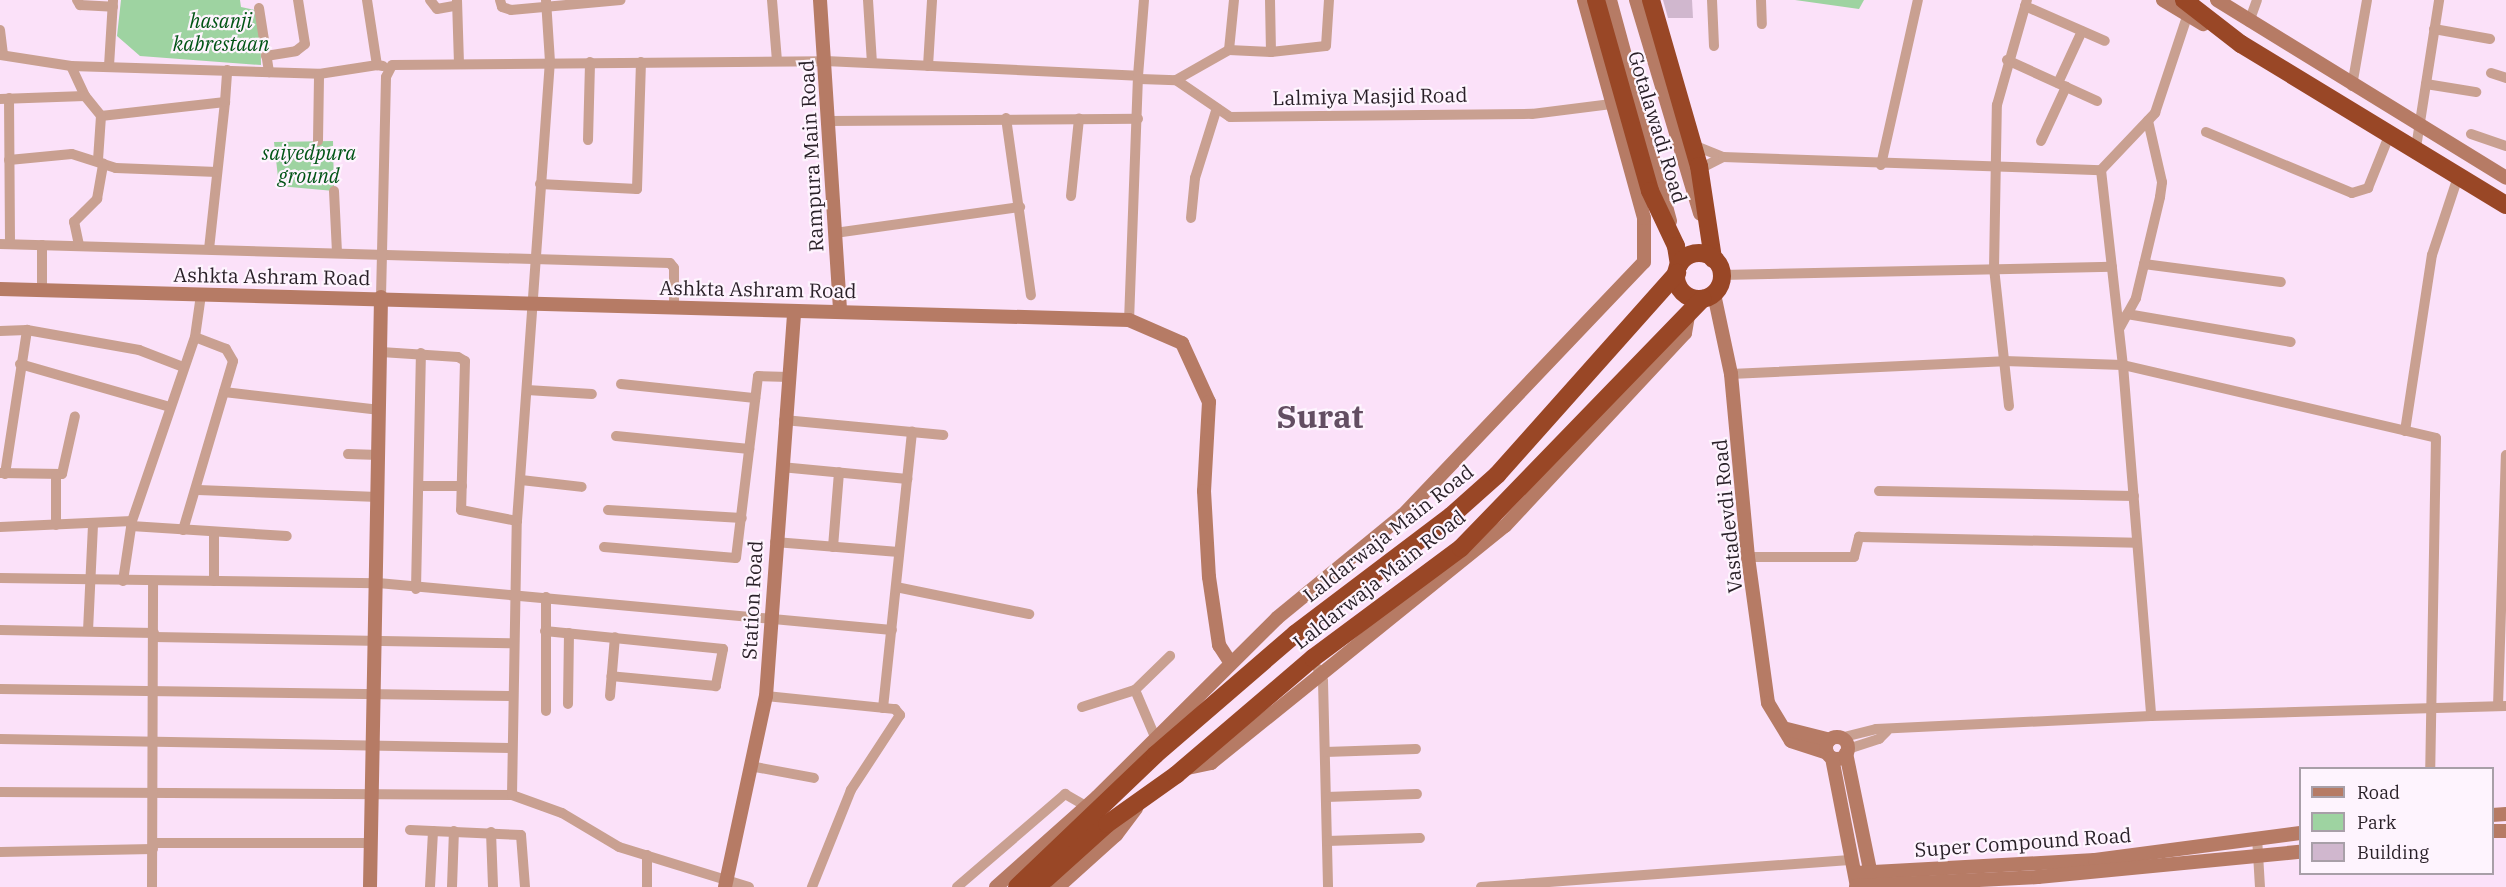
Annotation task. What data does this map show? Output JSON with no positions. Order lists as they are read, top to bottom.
{
  "streets": {
    "highway": ["Gotalawadi Road", "Laldarwaja Main Road", "Laldarwaja Main ROad"],
    "street": [
      "Lalmiya Masjid Road",
      "Rampura Main Road",
      "Ashkta Ashram Road",
      "Vastadevdi Road",
      "Station Road",
      "Super Compound Road"
    ]
  },
  "crossings": [
    ["Gotalawadi Road", "Vastadevdi Road"],
    ["Gotalawadi Road", "Laldarwaja Main Road"],
    ["Gotalawadi Road", "Laldarwaja Main ROad"],
    ["Rampura Main Road", "Ashkta Ashram Road"],
    ["Ashkta Ashram Road", "Station Road"],
    ["Vastadevdi Road", "Laldarwaja Main Road"],
    ["Vastadevdi Road", "Laldarwaja Main ROad"],
    ["Laldarwaja Main Road", "Laldarwaja Main ROad"]
  ],
  "districts": ["Surat"],
  "parks": ["hasanji kabrestaan", "saiyedpura ground"],
  "legend": ["Road", "Park", "Building"]
}
